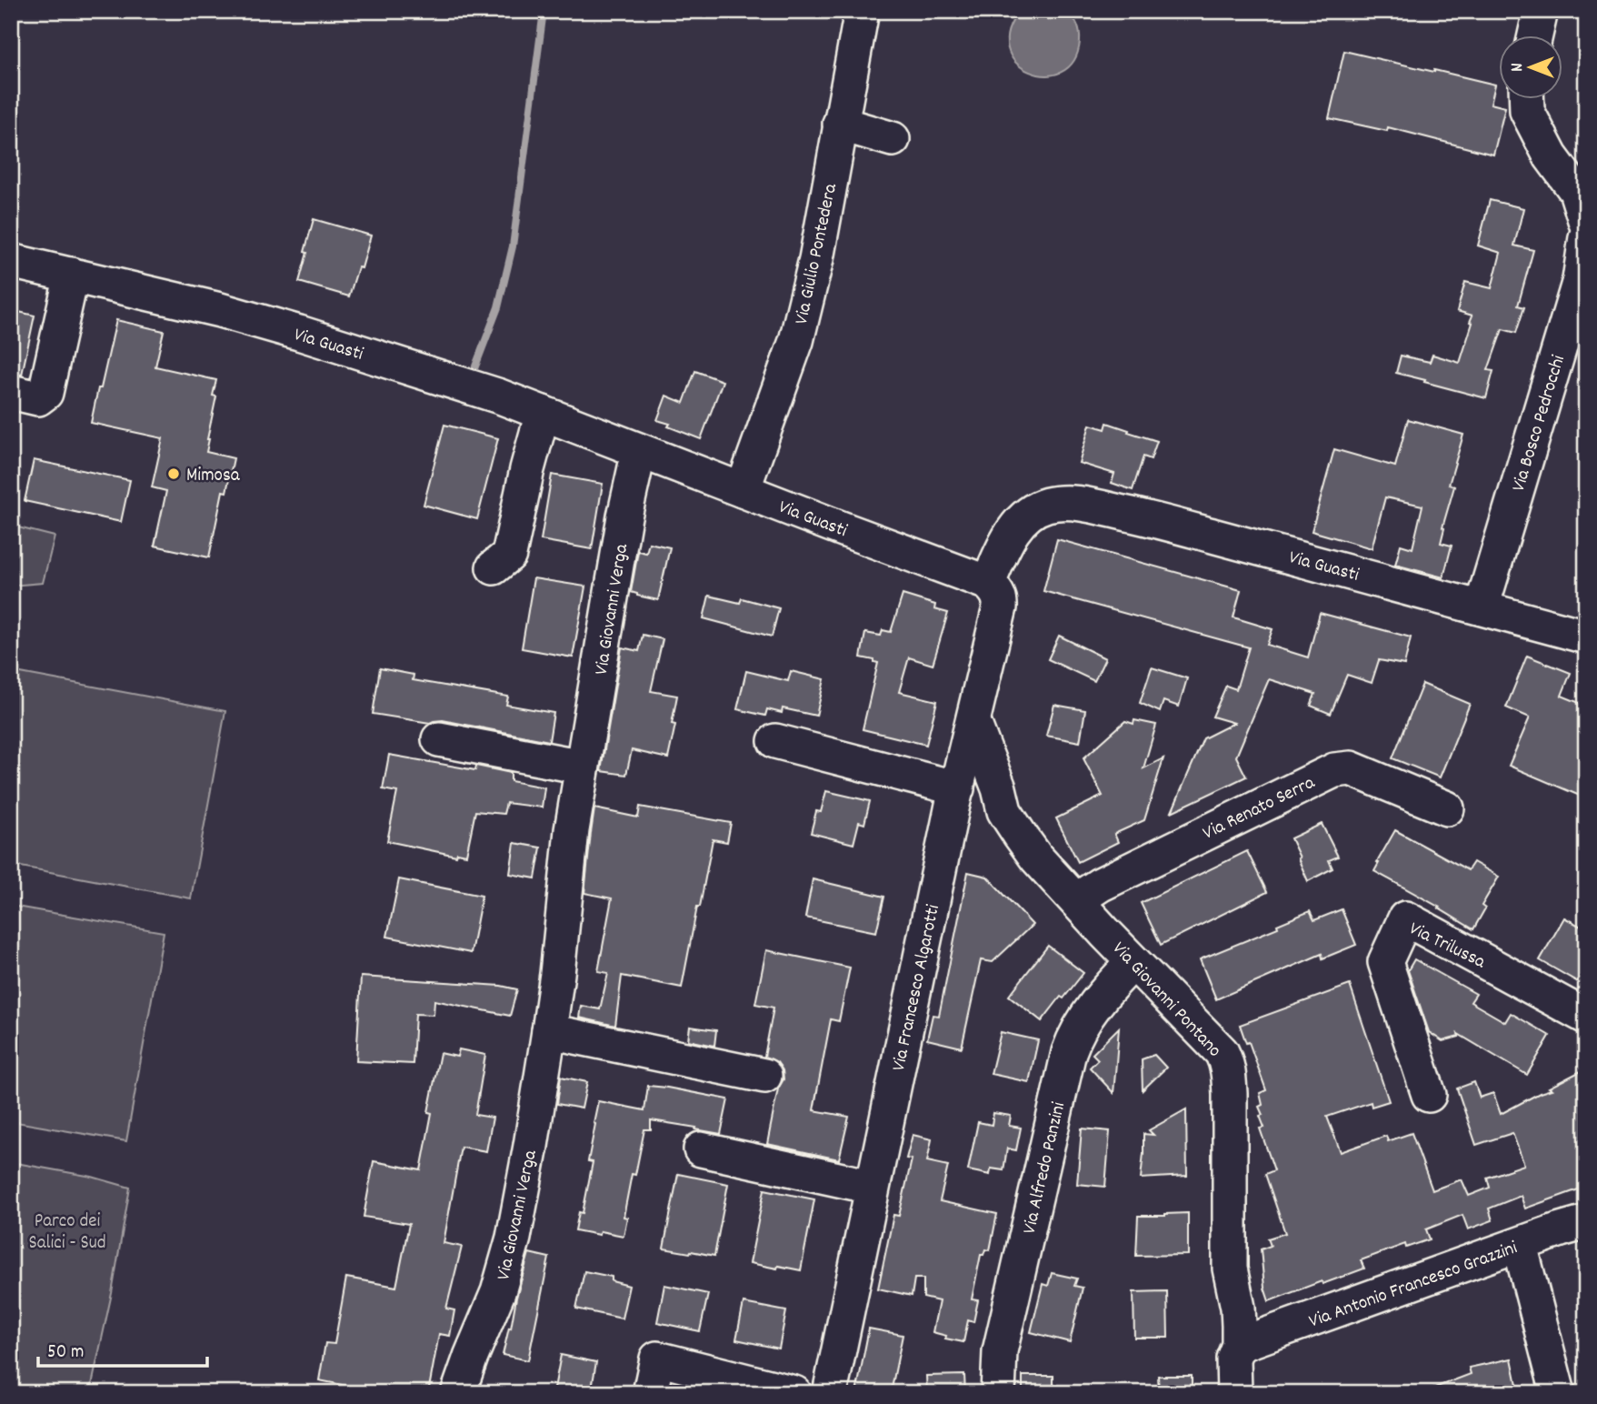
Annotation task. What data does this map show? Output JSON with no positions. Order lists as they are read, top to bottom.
{
  "streets": {
    "street": [
      "Via Giulio Pontedera",
      "Via Guasti",
      "Via Bosco Pedrocchi",
      "Via Giovanni Verga",
      "Via Renato Serra",
      "Via Trilussa",
      "Via Francesco Algarotti",
      "Via Giovanni Pontano",
      "Via Alfredo Panzini",
      "Via Antonio Francesco Grazzini"
    ]
  },
  "crossings": [
    ["Via Giulio Pontedera", "Via Guasti"],
    ["Via Guasti", "Via Bosco Pedrocchi"],
    ["Via Guasti", "Via Giovanni Verga"],
    ["Via Guasti", "Via Francesco Algarotti"],
    ["Via Renato Serra", "Via Giovanni Pontano"],
    ["Via Francesco Algarotti", "Via Giovanni Pontano"],
    ["Via Giovanni Pontano", "Via Alfredo Panzini"],
    ["Via Giovanni Pontano", "Via Antonio Francesco Grazzini"]
  ],
  "parks": ["Parco dei Salici - Sud"],
  "places": ["Mimosa"],
  "scale_bar": "50 m",
  "north": "left"
}
